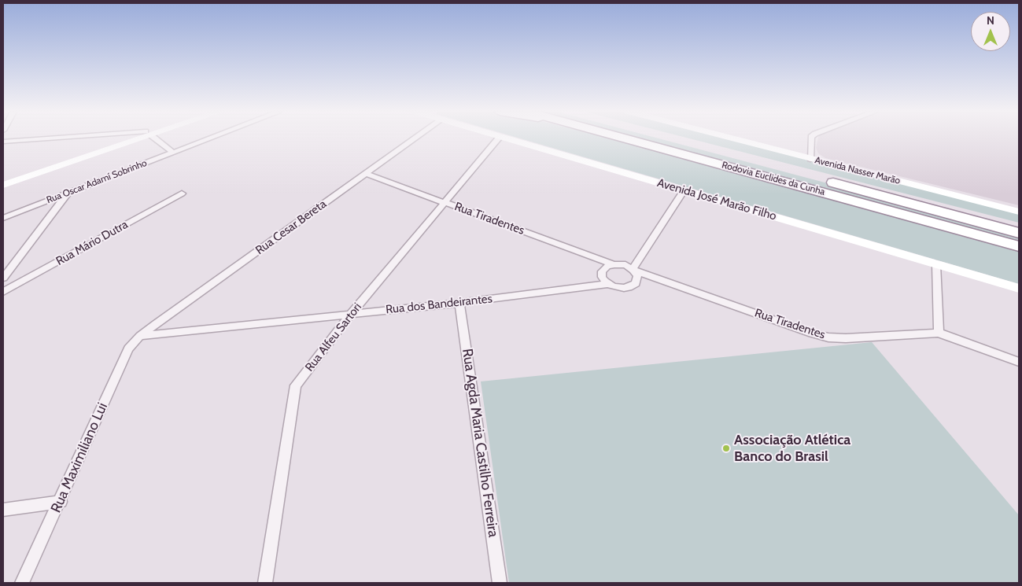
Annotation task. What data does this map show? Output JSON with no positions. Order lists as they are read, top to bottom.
{
  "streets": {
    "highway": ["Rodovia Euclides da Cunha"],
    "main road": ["Avenida Nasser Marão", "Avenida José Marão Filho"],
    "street": [
      "Rua Oscar Adamí Sobrinho",
      "Rua Tiradentes",
      "Rua Cesar Bereta",
      "Rua Mário Dutra",
      "Rua dos Bandeirantes",
      "Rua Alfeu Sartori",
      "Rua Agda Maria Castilho Ferreira",
      "Rua Maximiliano Lui"
    ]
  },
  "crossings": [
    ["Rua Tiradentes", "Rua Cesar Bereta"],
    ["Rua Tiradentes", "Rua dos Bandeirantes"],
    ["Rua Tiradentes", "Rua Alfeu Sartori"],
    ["Rua Cesar Bereta", "Rua dos Bandeirantes"],
    ["Rua Cesar Bereta", "Rua Maximiliano Lui"],
    ["Rua dos Bandeirantes", "Rua Alfeu Sartori"],
    ["Rua dos Bandeirantes", "Rua Agda Maria Castilho Ferreira"],
    ["Rua dos Bandeirantes", "Rua Maximiliano Lui"]
  ],
  "places": ["Associação Atlética Banco do Brasil"],
  "north": "top"
}
